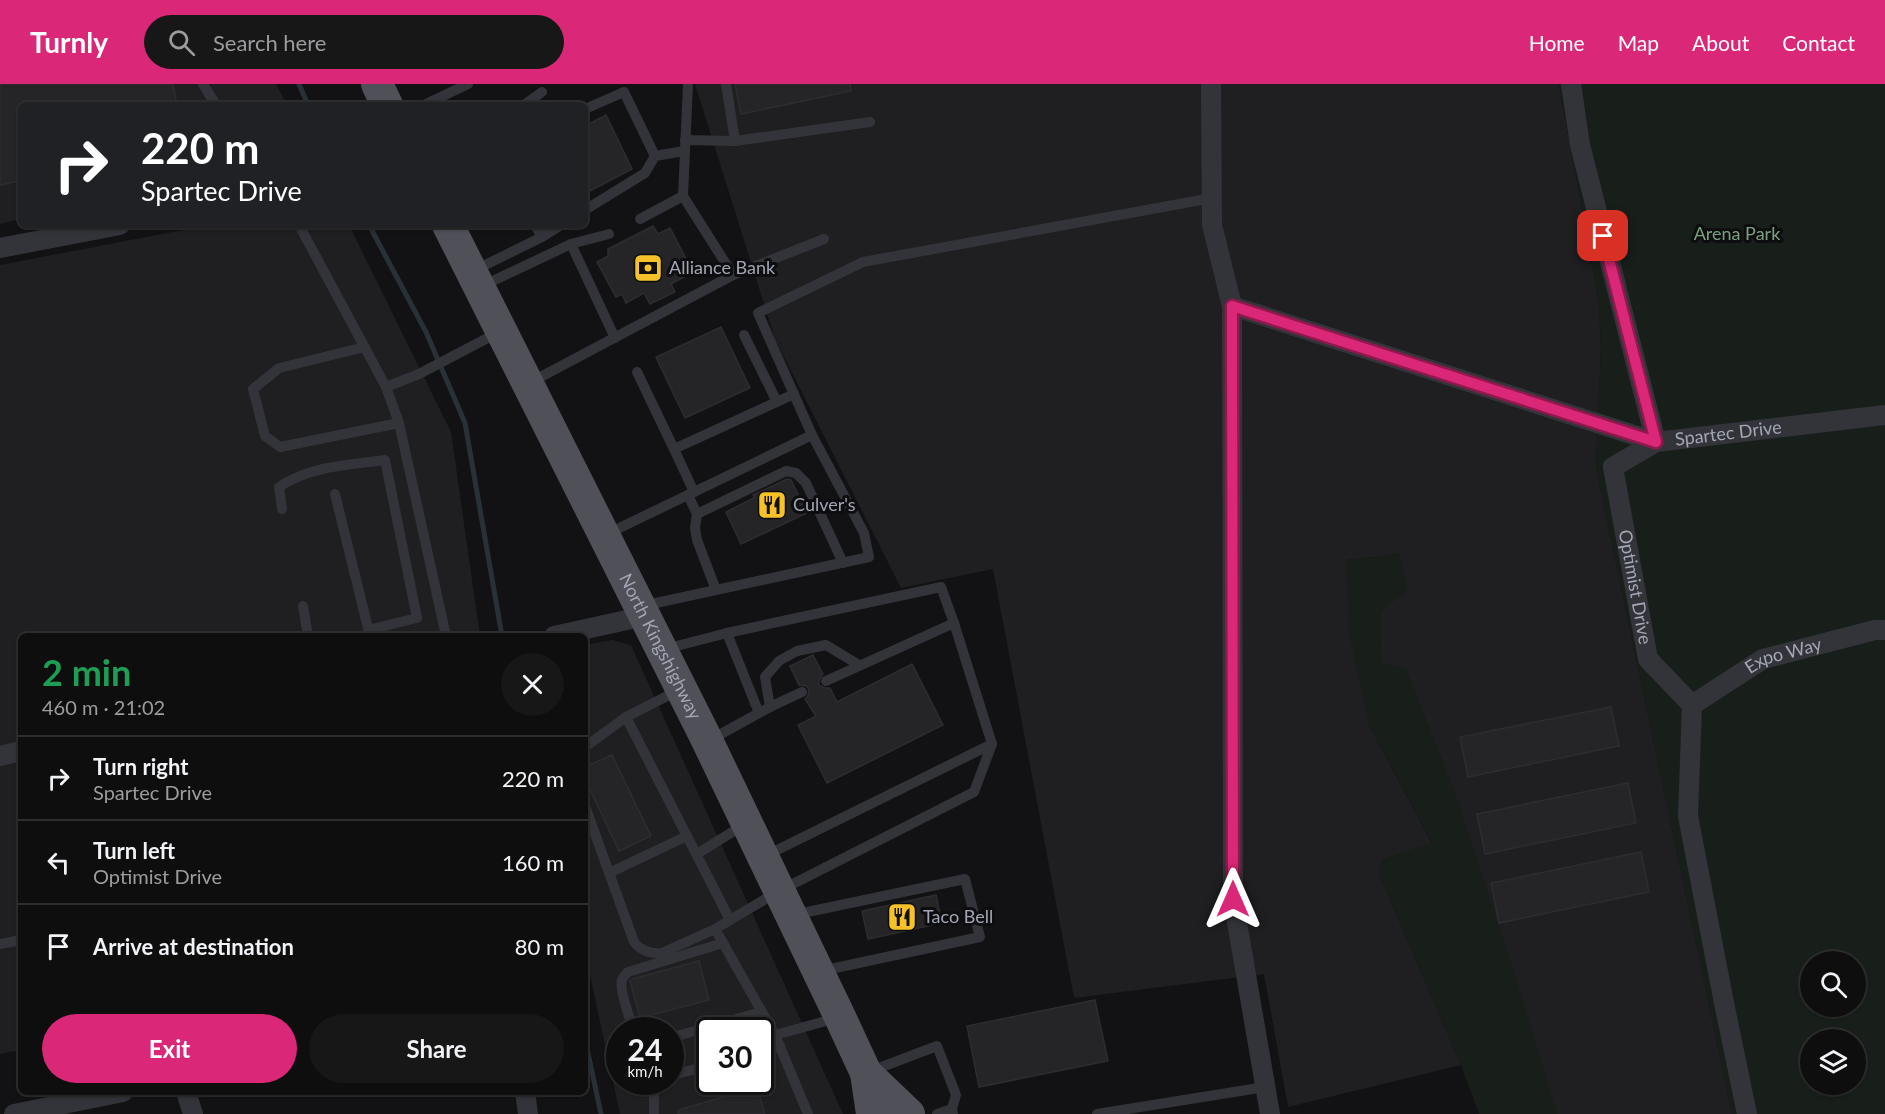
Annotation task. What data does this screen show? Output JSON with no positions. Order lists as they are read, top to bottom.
{
  "streets": {
    "main road": ["North Kingshighway"],
    "street": ["Spartec Drive", "Optimist Drive", "Expo Way"]
  },
  "crossings": [
    ["Spartec Drive", "Optimist Drive"],
    ["Optimist Drive", "Expo Way"]
  ],
  "parks": ["Arena Park"],
  "places": {
    "bank": ["Alliance Bank"],
    "restaurant": ["Culver's", "Taco Bell"]
  },
  "page": {
    "header": "Turnly",
    "search": "Search here",
    "nav": [
      "Home",
      "Map",
      "About",
      "Contact"
    ],
    "turn": ["220 m", "Spartec Drive"],
    "heading": ["2 min", "460 m · 21:02"],
    "list": [
      {
        "name": "Turn right",
        "note": "Spartec Drive",
        "value": "220 m"
      },
      {
        "name": "Turn left",
        "note": "Optimist Drive",
        "value": "160 m"
      },
      {
        "name": "Arrive at destination",
        "value": "80 m"
      }
    ],
    "buttons": ["Exit", "Share"],
    "speed": "24 km/h",
    "limit": "30"
  }
}
